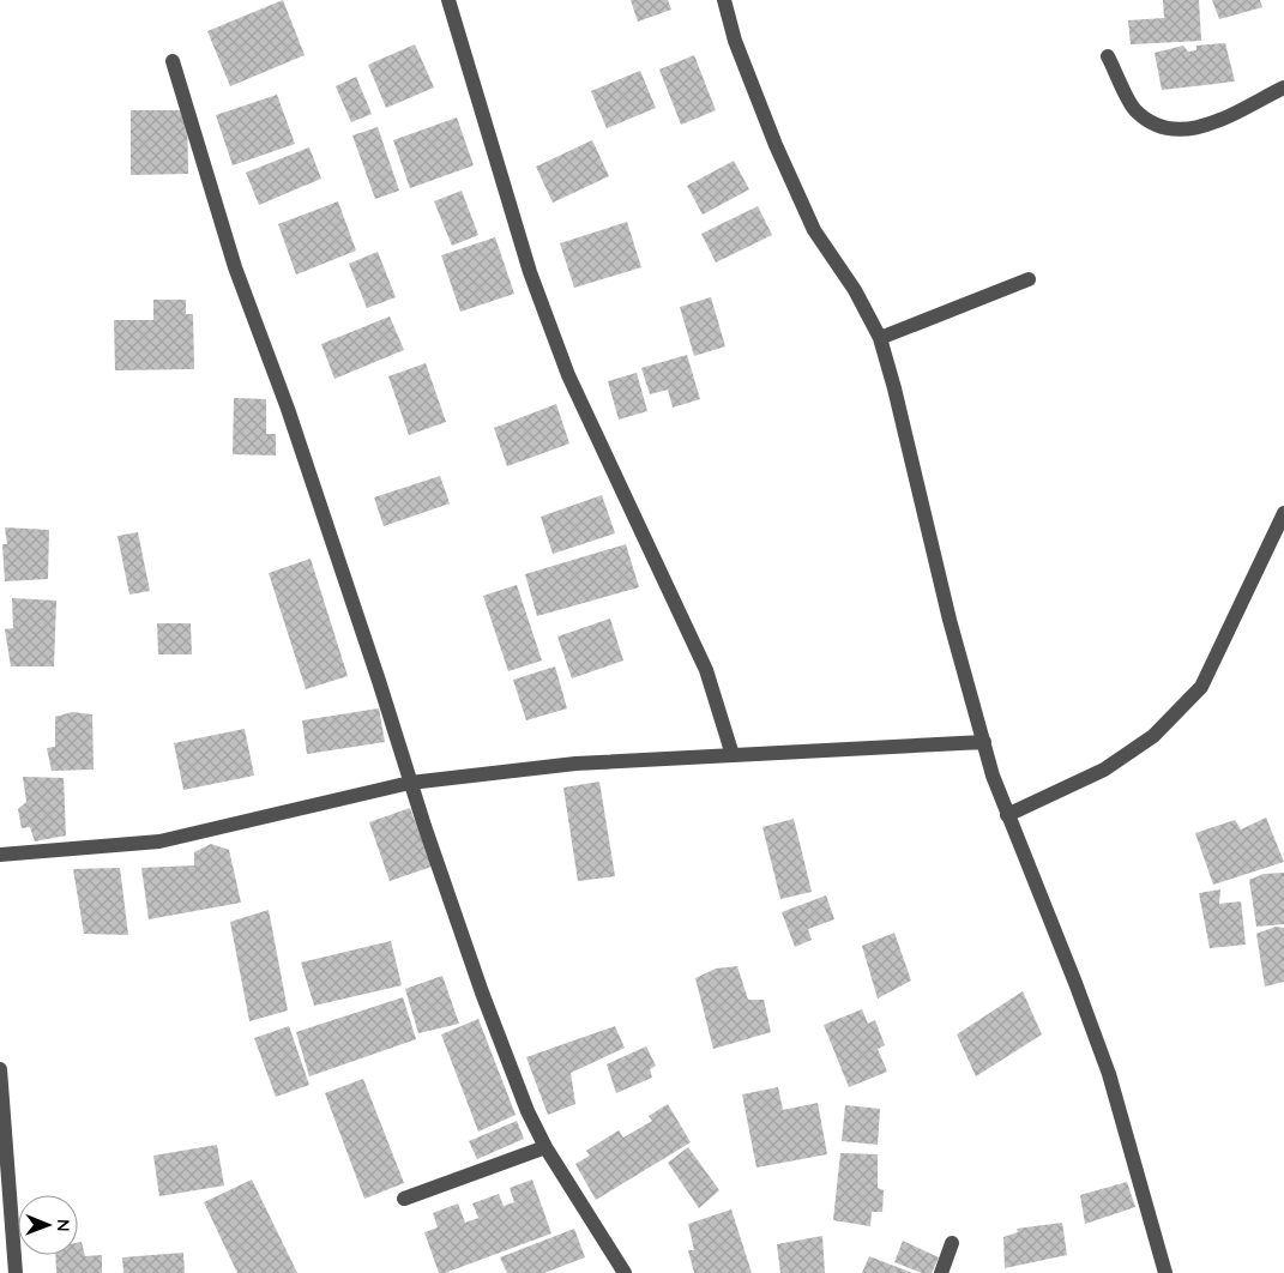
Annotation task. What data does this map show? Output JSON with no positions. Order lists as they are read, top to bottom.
{
  "north": "right"
}
